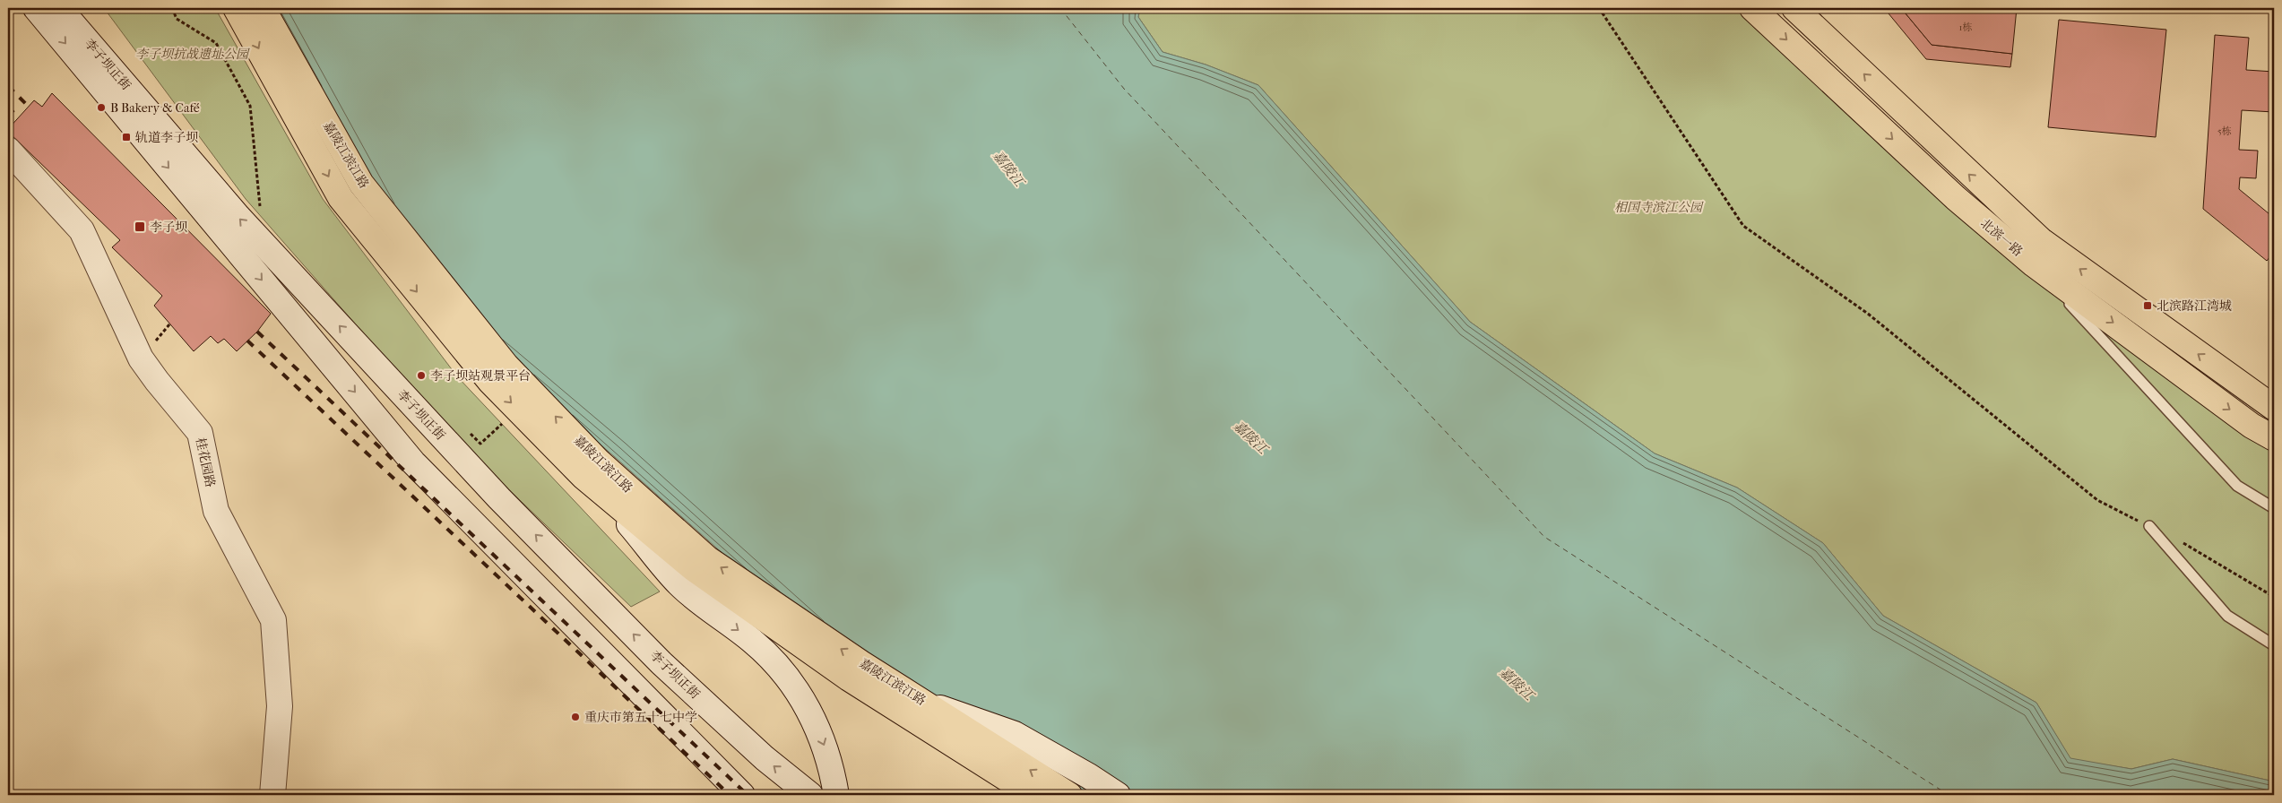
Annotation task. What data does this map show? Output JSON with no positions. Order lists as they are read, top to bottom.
{
  "streets": {
    "main road": [
      "李子坝正街",
      "嘉陵江滨江路",
      "北滨一路",
      "桂花园路"
    ]
  },
  "water": ["嘉陵江"],
  "parks": ["李子坝抗战遗址公园", "相国寺滨江公园"],
  "places": {
    "other": ["B Bakery & Café", "李子坝站观景平台", "重庆市第五十七中学"],
    "transit": ["轨道李子坝", "李子坝", "北滨路江湾城"]
  },
  "house_numbers": ["1栋", "5栋"]
}
